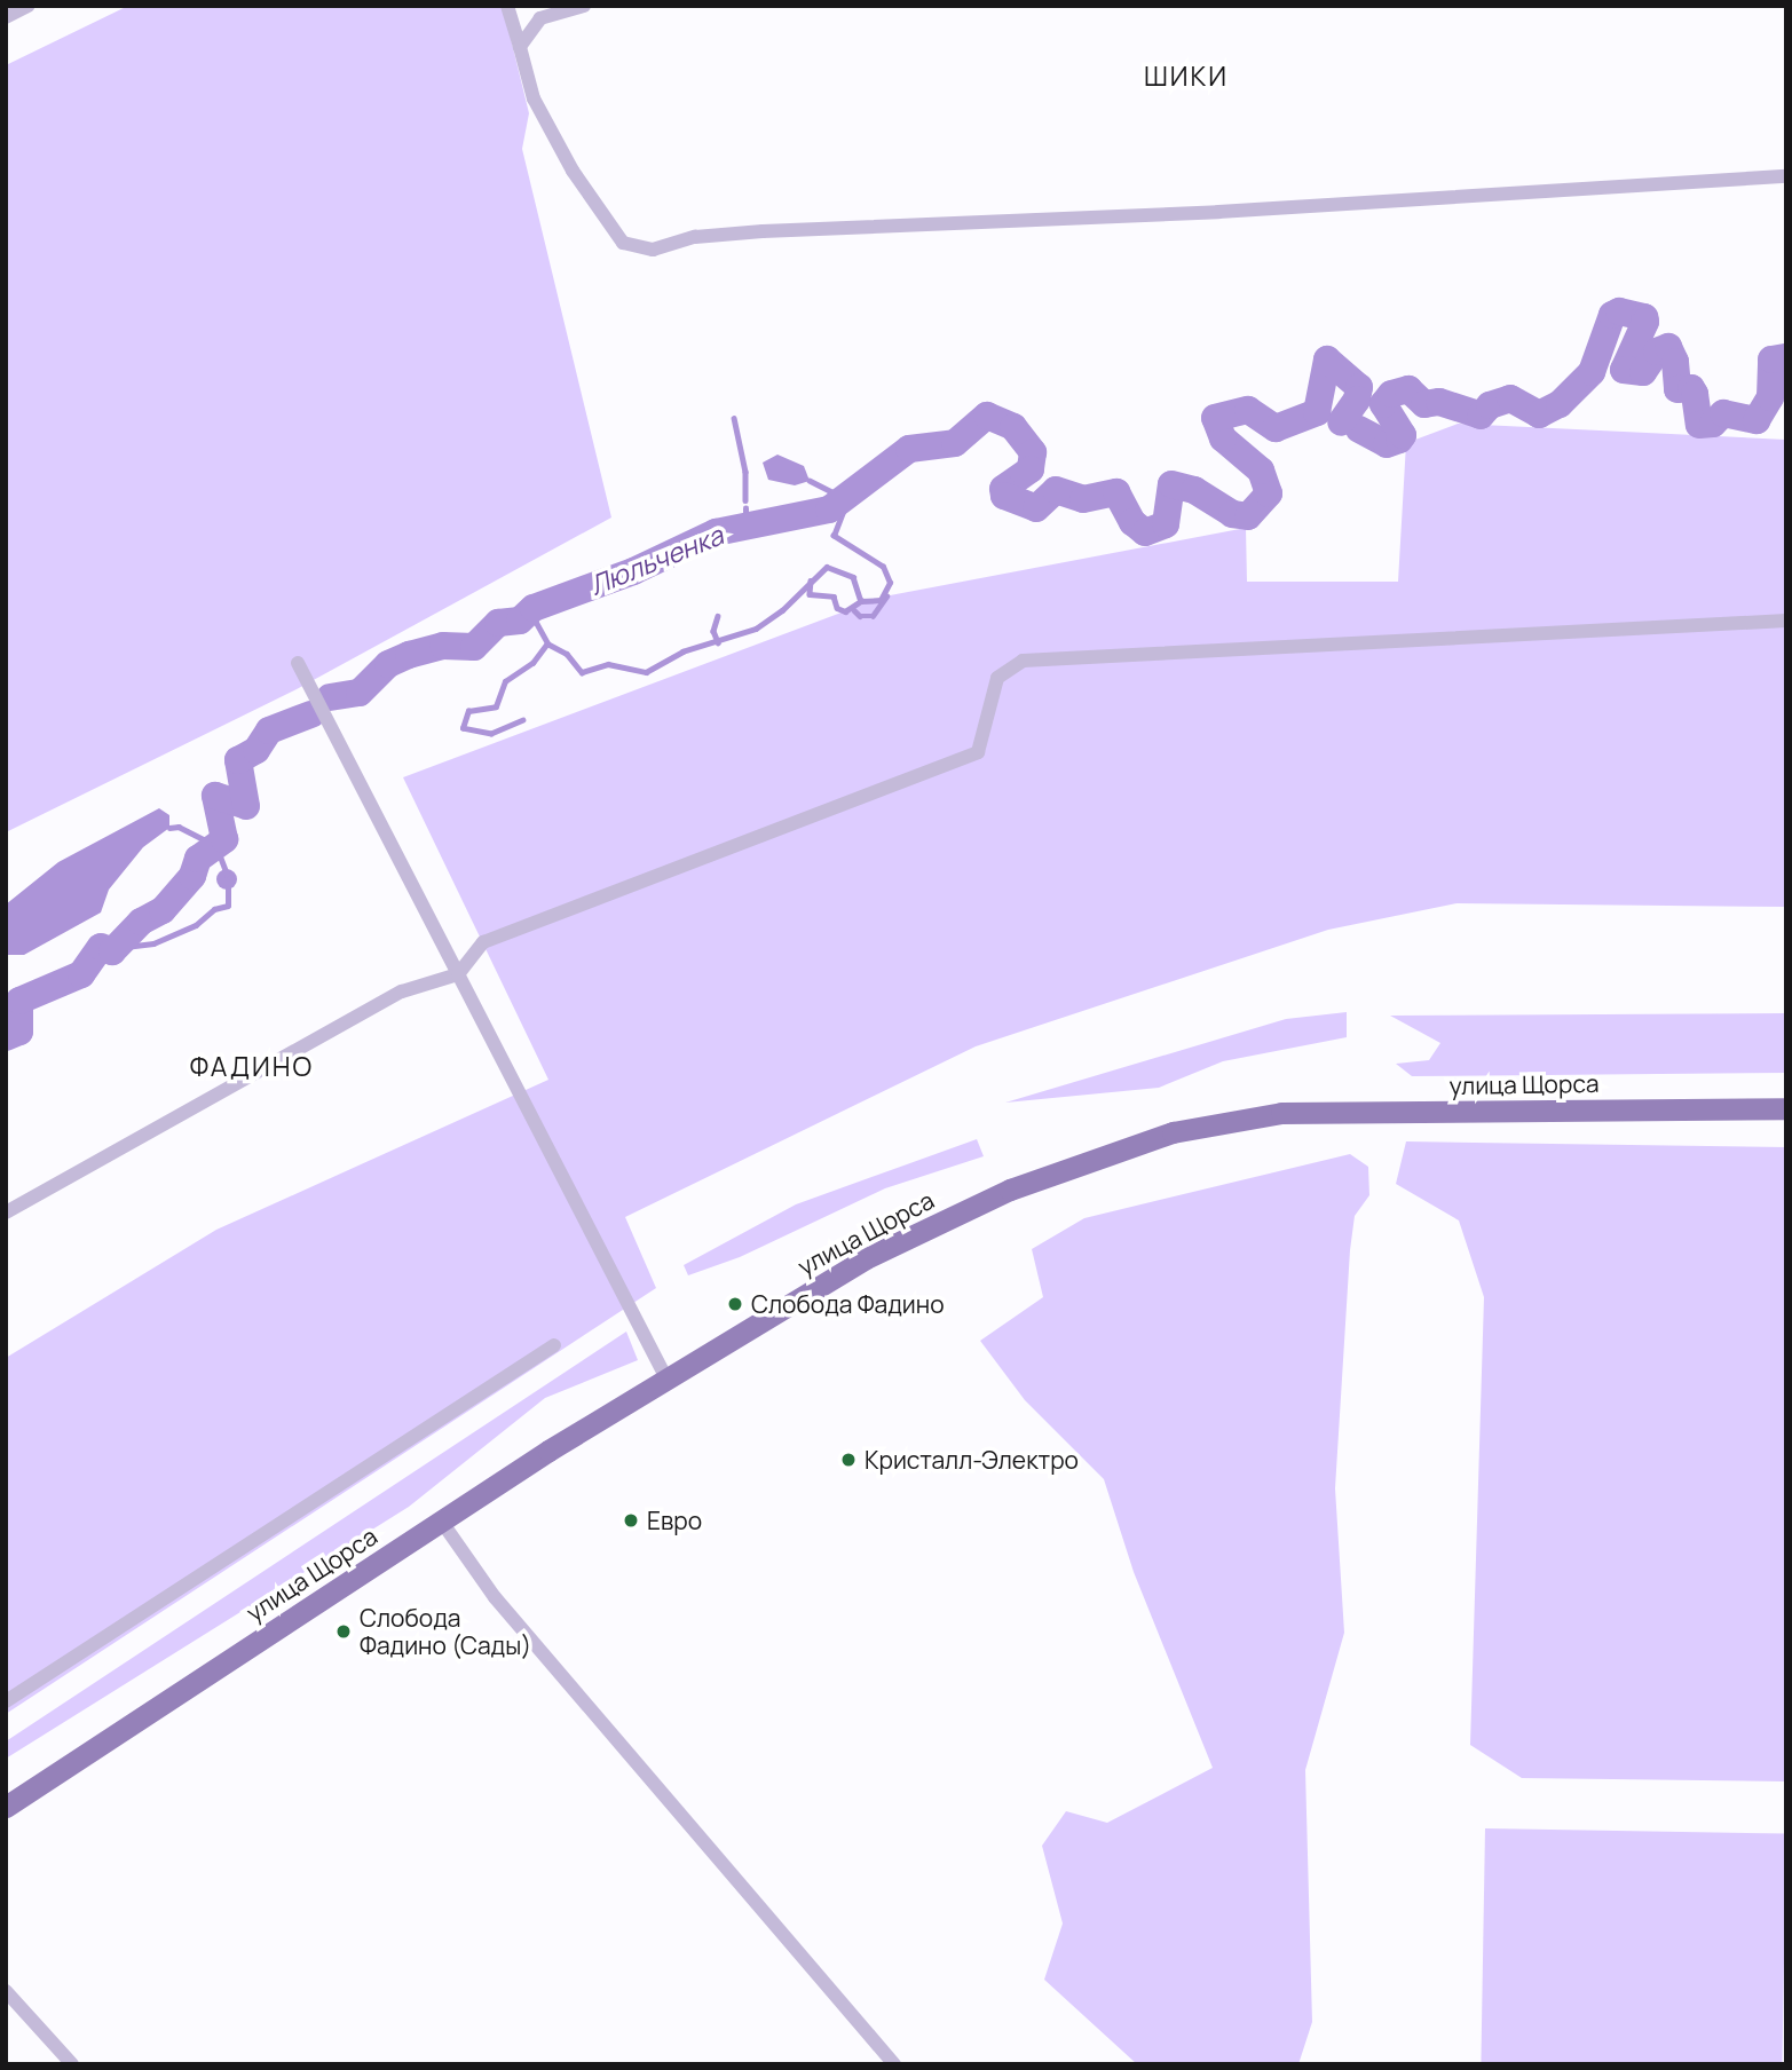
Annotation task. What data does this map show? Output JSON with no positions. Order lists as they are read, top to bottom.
{
  "streets": {
    "main road": ["улица Щорса"]
  },
  "districts": ["ШИКИ", "ФАДИНО"],
  "water": ["Люльченка"],
  "places": [
    "Слобода Фадино",
    "Кристалл-Электро",
    "Евро",
    "Слобода Фадино (Сады)"
  ]
}
